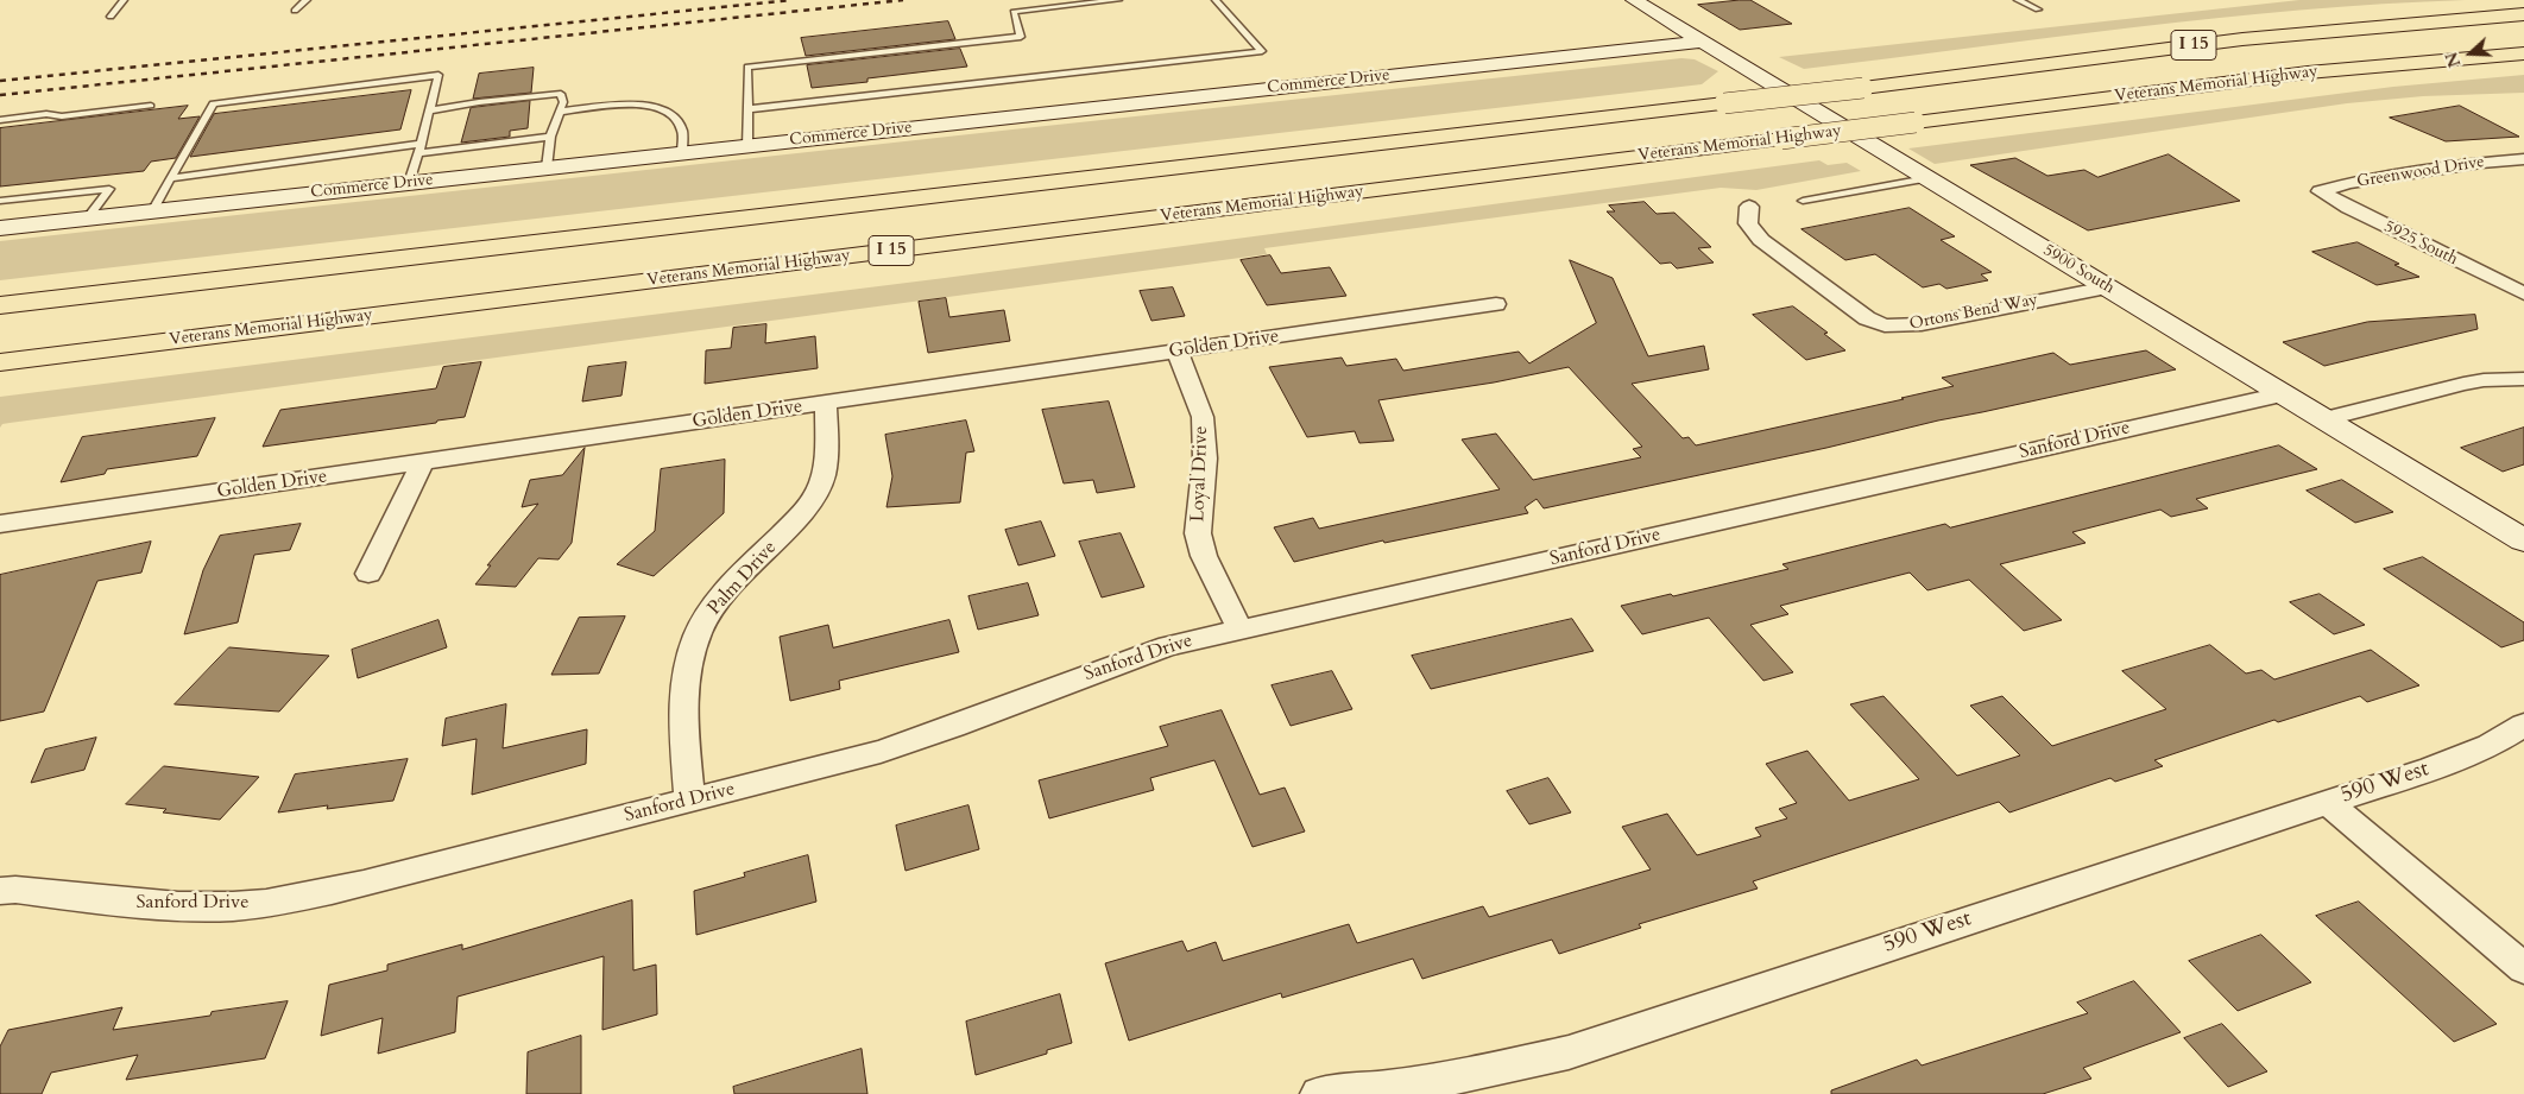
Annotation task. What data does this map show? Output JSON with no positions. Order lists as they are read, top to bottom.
{
  "streets": {
    "highway": ["I 15", "Veterans Memorial Highway"],
    "street": [
      "Commerce Drive",
      "Greenwood Drive",
      "5925 South",
      "5900 South",
      "Ortons Bend Way",
      "Golden Drive",
      "Sanford Drive",
      "Loyal Drive",
      "Palm Drive",
      "590 West"
    ]
  },
  "crossings": [
    ["Commerce Drive", "5900 South"],
    ["Greenwood Drive", "5925 South"],
    ["5900 South", "Ortons Bend Way"],
    ["5900 South", "Sanford Drive"],
    ["Golden Drive", "Loyal Drive"],
    ["Golden Drive", "Palm Drive"],
    ["Sanford Drive", "Loyal Drive"],
    ["Sanford Drive", "Palm Drive"]
  ],
  "north": "left"
}
